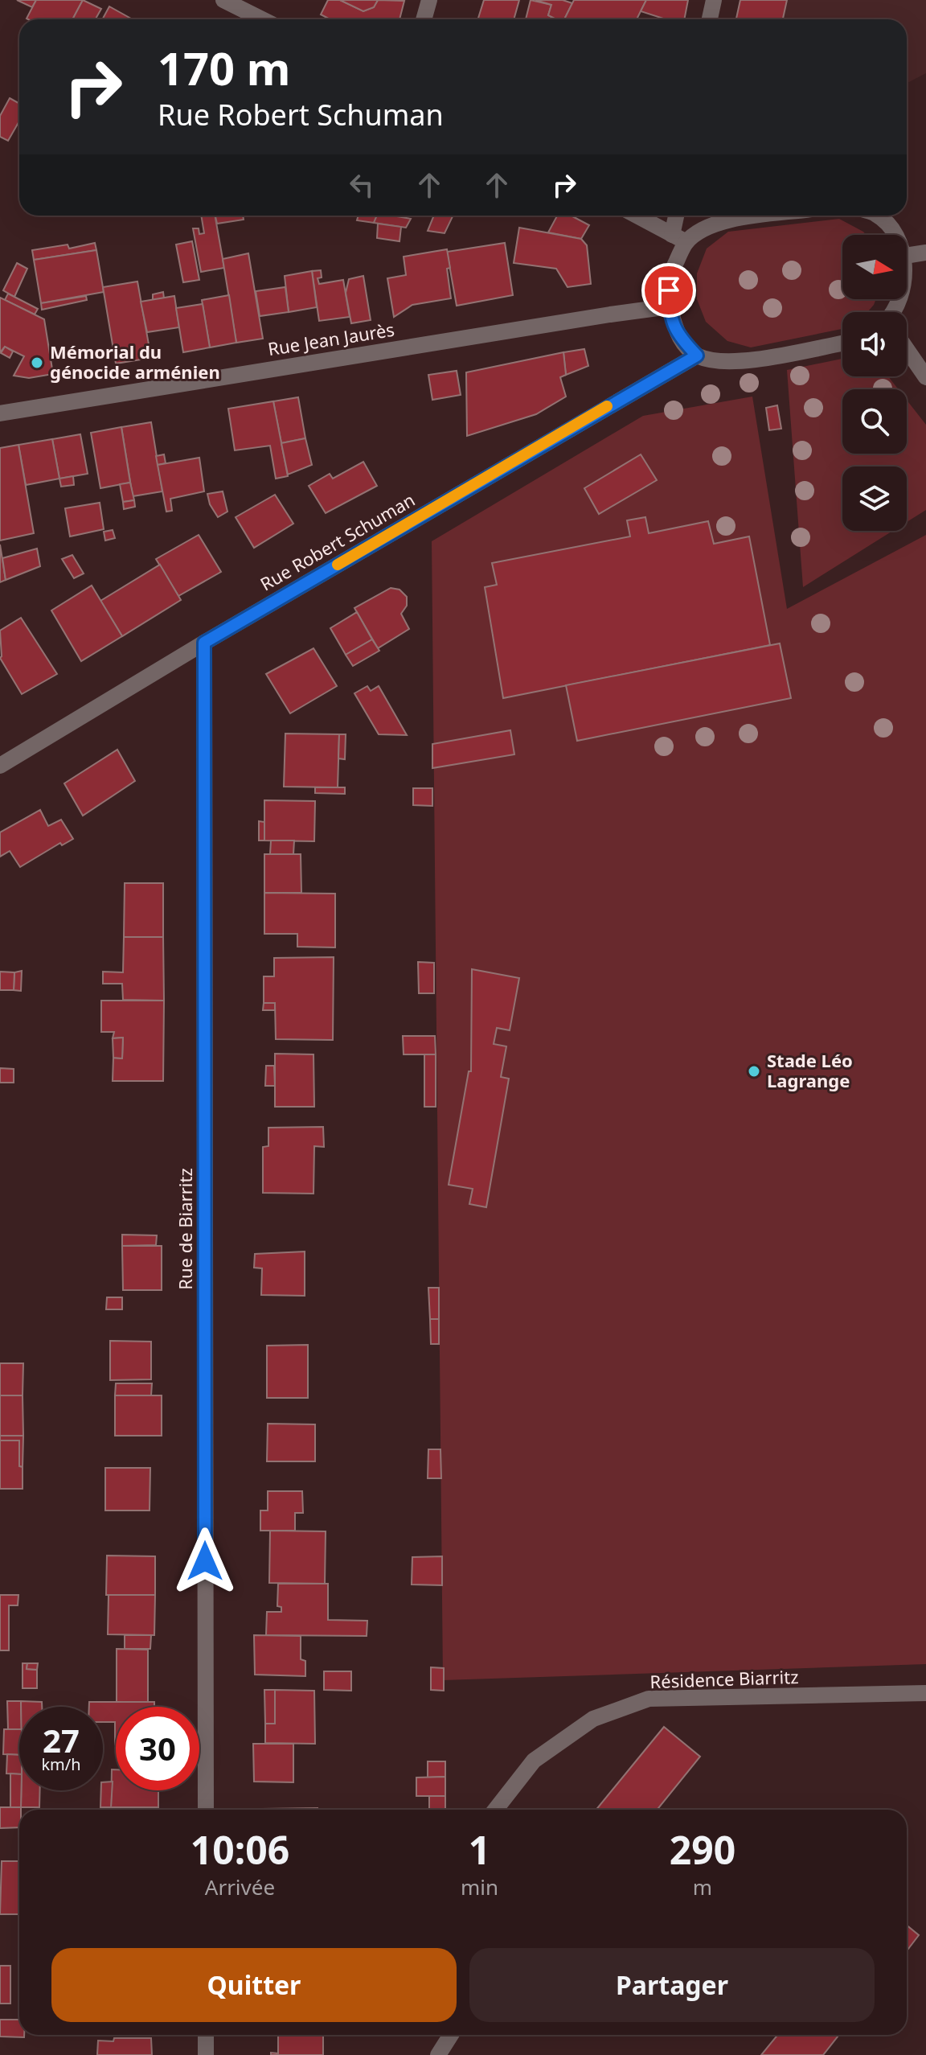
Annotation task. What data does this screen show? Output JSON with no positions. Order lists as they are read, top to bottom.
{
  "streets": {
    "street": [
      "Rue Jean Jaurès",
      "Rue Robert Schuman",
      "Rue de Biarritz",
      "Résidence Biarritz"
    ]
  },
  "crossings": [
    ["Rue Robert Schuman", "Rue de Biarritz"]
  ],
  "places": ["Mémorial du génocide arménien", "Stade Léo Lagrange"],
  "north": "right",
  "page": {
    "turn": ["170 m", "Rue Robert Schuman"],
    "speed": "27 km/h",
    "limit": "30",
    "eta": [
      "10:06",
      "Arrivée",
      "1",
      "min",
      "290",
      "m"
    ],
    "buttons": ["Quitter", "Partager"]
  }
}
